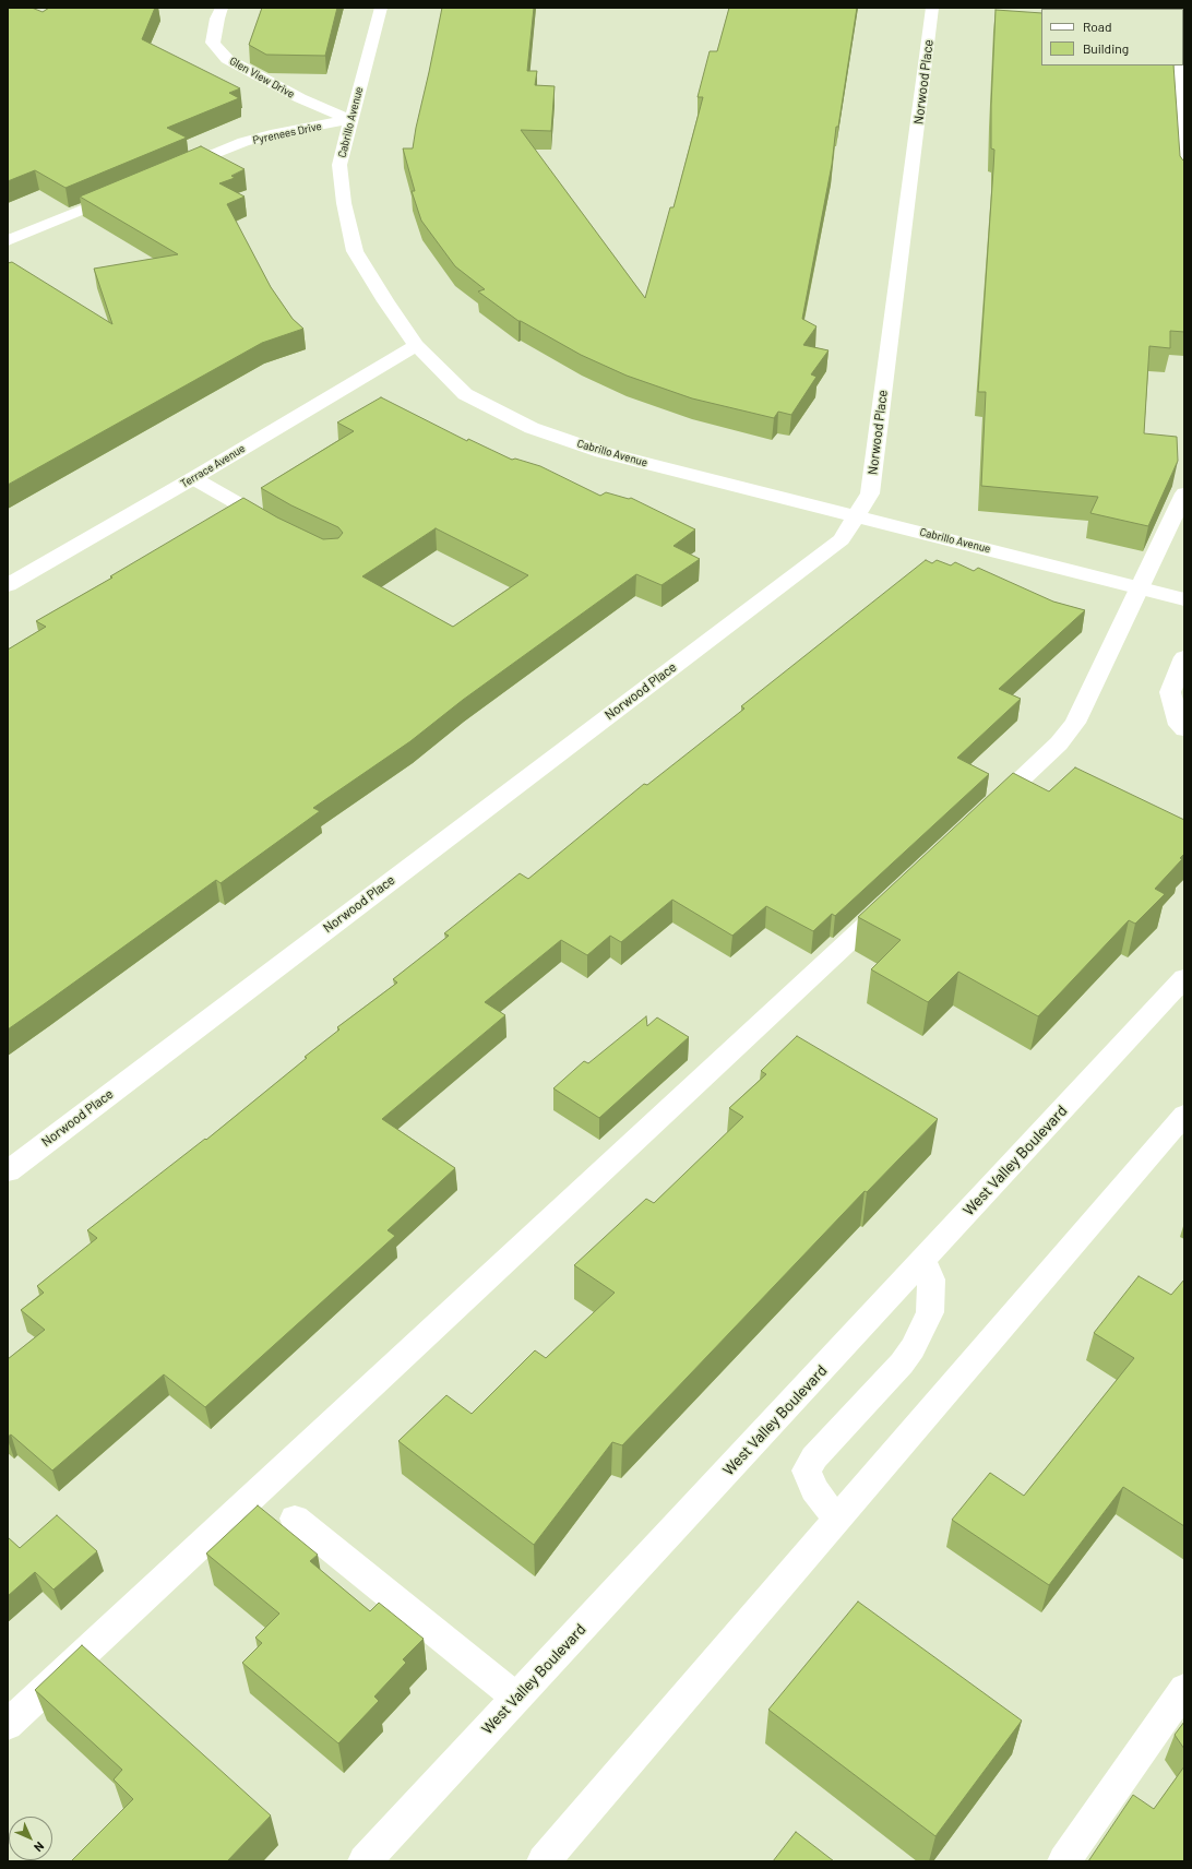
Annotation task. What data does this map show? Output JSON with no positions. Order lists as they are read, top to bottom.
{
  "streets": {
    "street": [
      "Glen View Drive",
      "Norwood Place",
      "Cabrillo Avenue",
      "Pyrenees Drive",
      "Terrace Avenue",
      "West Valley Boulevard"
    ]
  },
  "crossings": [
    ["Glen View Drive", "Cabrillo Avenue"],
    ["Glen View Drive", "Pyrenees Drive"],
    ["Norwood Place", "Cabrillo Avenue"],
    ["Cabrillo Avenue", "Pyrenees Drive"],
    ["Cabrillo Avenue", "Terrace Avenue"]
  ],
  "legend": ["Road", "Building"],
  "north": "bottom right"
}
